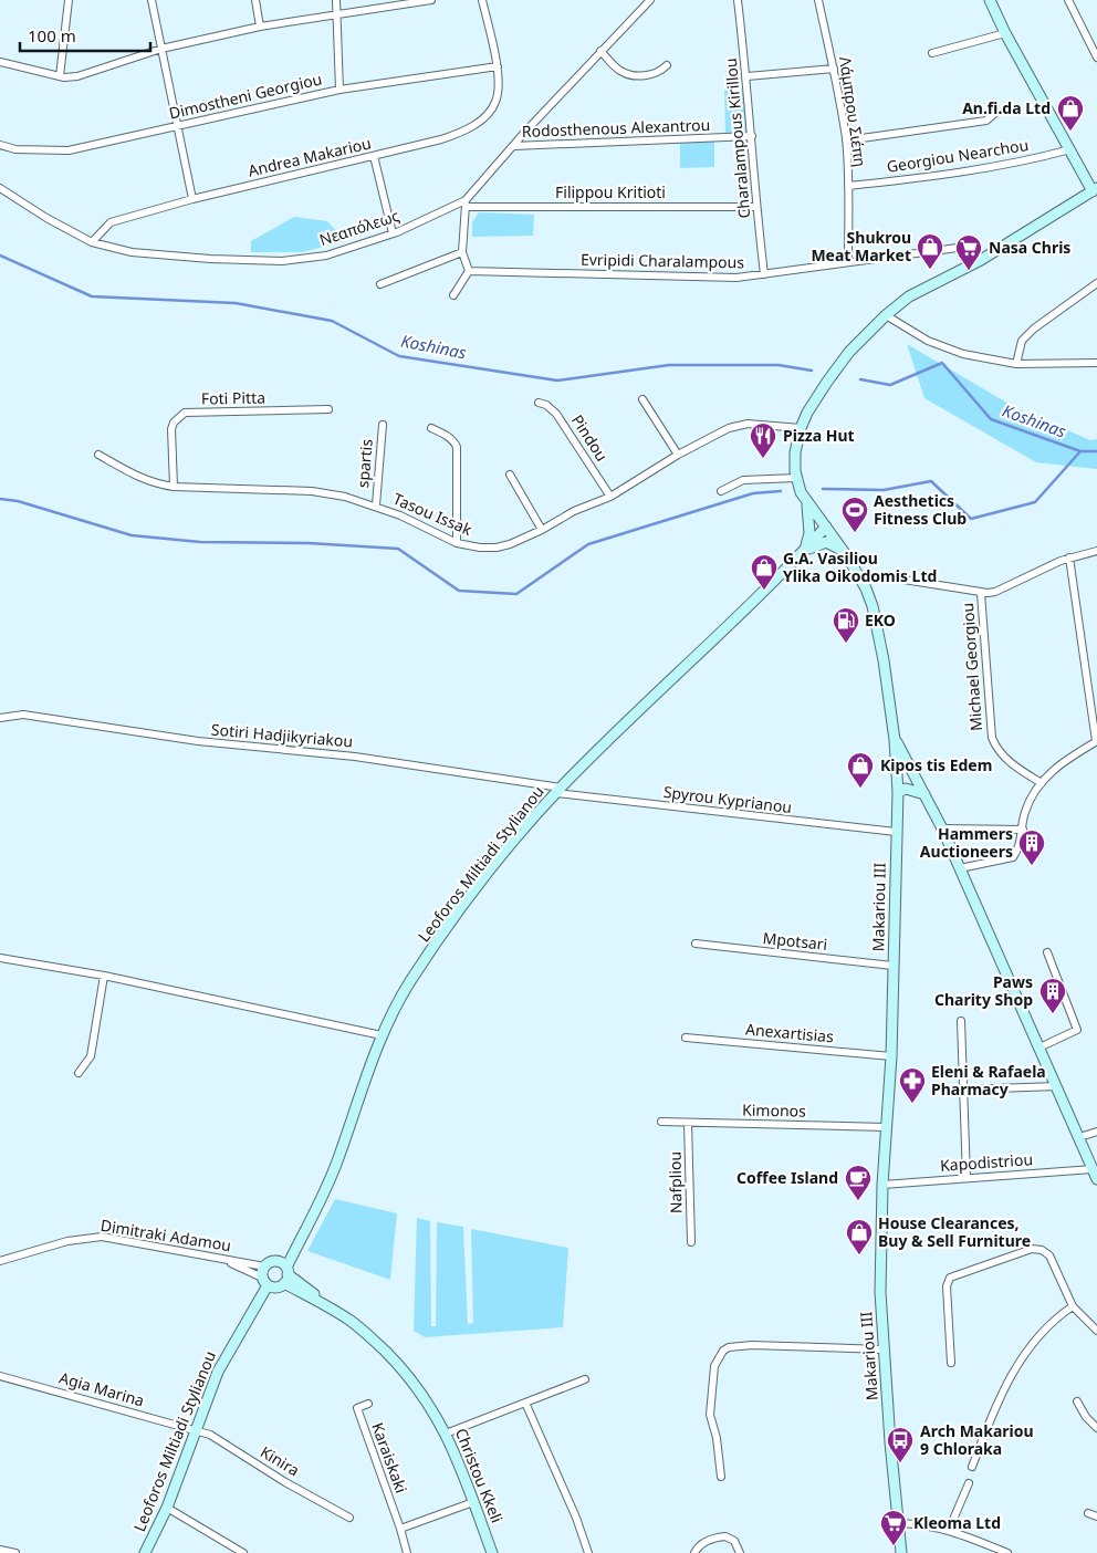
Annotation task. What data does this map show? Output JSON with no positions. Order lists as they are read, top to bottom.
{
  "streets": {
    "main road": ["Leoforos Miltiadi Stylianou", "Makariou III", "Christou Kkeli"],
    "street": [
      "Dimostheni Georgiou",
      "Λάμπρου Σιέπη",
      "Rodosthenous Alexantrou",
      "Charalampous Kirillou",
      "Georgiou Nearchou",
      "Andrea Makariou",
      "Filippou Kritioti",
      "Νεαπόλεως",
      "Evripidi Charalampous",
      "Foti Pitta",
      "Pindou",
      "spartis",
      "Tasou Issak",
      "Michael Georgiou",
      "Sotiri Hadjikyriakou",
      "Spyrou Kyprianou",
      "Mpotsari",
      "Anexartisias",
      "Kimonos",
      "Kapodistriou",
      "Nafpliou",
      "Dimitraki Adamou",
      "Agia Marina",
      "Karaiskaki",
      "Kinira"
    ]
  },
  "crossings": [
    ["Dimostheni Georgiou", "Andrea Makariou"],
    ["Λάμπρου Σιέπη", "Georgiou Nearchou"],
    ["Λάμπρου Σιέπη", "Evripidi Charalampous"],
    ["Rodosthenous Alexantrou", "Charalampous Kirillou"],
    ["Rodosthenous Alexantrou", "Νεαπόλεως"],
    ["Charalampous Kirillou", "Filippou Kritioti"],
    ["Charalampous Kirillou", "Evripidi Charalampous"],
    ["Andrea Makariou", "Νεαπόλεως"],
    ["Filippou Kritioti", "Νεαπόλεως"],
    ["Evripidi Charalampous", "Makariou III"],
    ["Foti Pitta", "Tasou Issak"],
    ["Pindou", "Tasou Issak"],
    ["spartis", "Tasou Issak"],
    ["Tasou Issak", "Makariou III"],
    ["Sotiri Hadjikyriakou", "Spyrou Kyprianou"],
    ["Sotiri Hadjikyriakou", "Leoforos Miltiadi Stylianou"],
    ["Spyrou Kyprianou", "Leoforos Miltiadi Stylianou"],
    ["Spyrou Kyprianou", "Makariou III"],
    ["Leoforos Miltiadi Stylianou", "Makariou III"],
    ["Leoforos Miltiadi Stylianou", "Dimitraki Adamou"],
    ["Leoforos Miltiadi Stylianou", "Agia Marina"],
    ["Leoforos Miltiadi Stylianou", "Kinira"],
    ["Leoforos Miltiadi Stylianou", "Christou Kkeli"],
    ["Makariou III", "Mpotsari"],
    ["Makariou III", "Anexartisias"],
    ["Makariou III", "Kimonos"],
    ["Makariou III", "Kapodistriou"],
    ["Kimonos", "Nafpliou"],
    ["Dimitraki Adamou", "Christou Kkeli"],
    ["Agia Marina", "Kinira"]
  ],
  "water": ["Koshinas"],
  "places": {
    "shop": [
      "An.fi.da Ltd",
      "Shukrou Meat Market",
      "G.A. Vasiliou Ylika Oikodomis Ltd",
      "Kipos tis Edem",
      "House Clearances, Buy & Sell Furniture"
    ],
    "supermarket": ["Nasa Chris", "Kleoma Ltd"],
    "restaurant": ["Pizza Hut"],
    "sports": ["Aesthetics Fitness Club"],
    "fuel station": ["EKO"],
    "building": ["Hammers Auctioneers", "Paws Charity Shop"],
    "pharmacy": ["Eleni & Rafaela Pharmacy"],
    "cafe": ["Coffee Island"],
    "bus stop": ["Arch Makariou 9 Chloraka"]
  },
  "scale_bar": "100 m"
}
